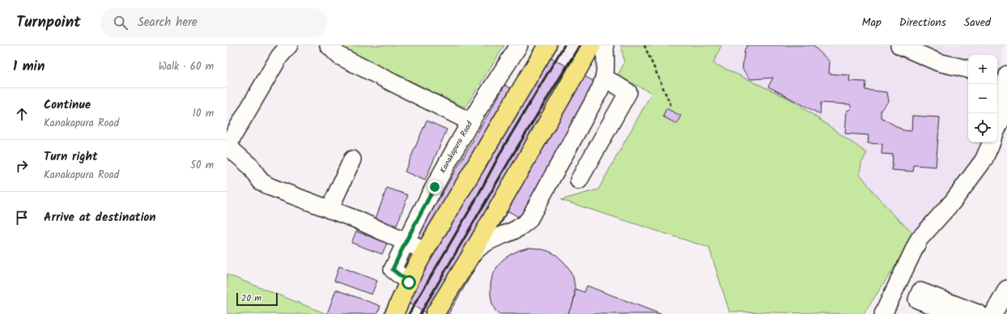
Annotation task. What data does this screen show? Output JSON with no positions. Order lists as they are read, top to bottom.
{
  "streets": {
    "street": ["Kanakapura Road"]
  },
  "scale_bar": "20 m",
  "page": {
    "header": "Turnpoint",
    "search": "Search here",
    "nav": ["Map", "Directions", "Saved"],
    "heading": ["1 min", "Walk · 60 m"],
    "map_buttons": ["+", "−"],
    "list": [
      ["Continue", "Kanakapura Road", "10 m"],
      ["Turn right", "Kanakapura Road", "50 m"],
      "Arrive at destination"
    ],
    "scale": "20 m"
  }
}
